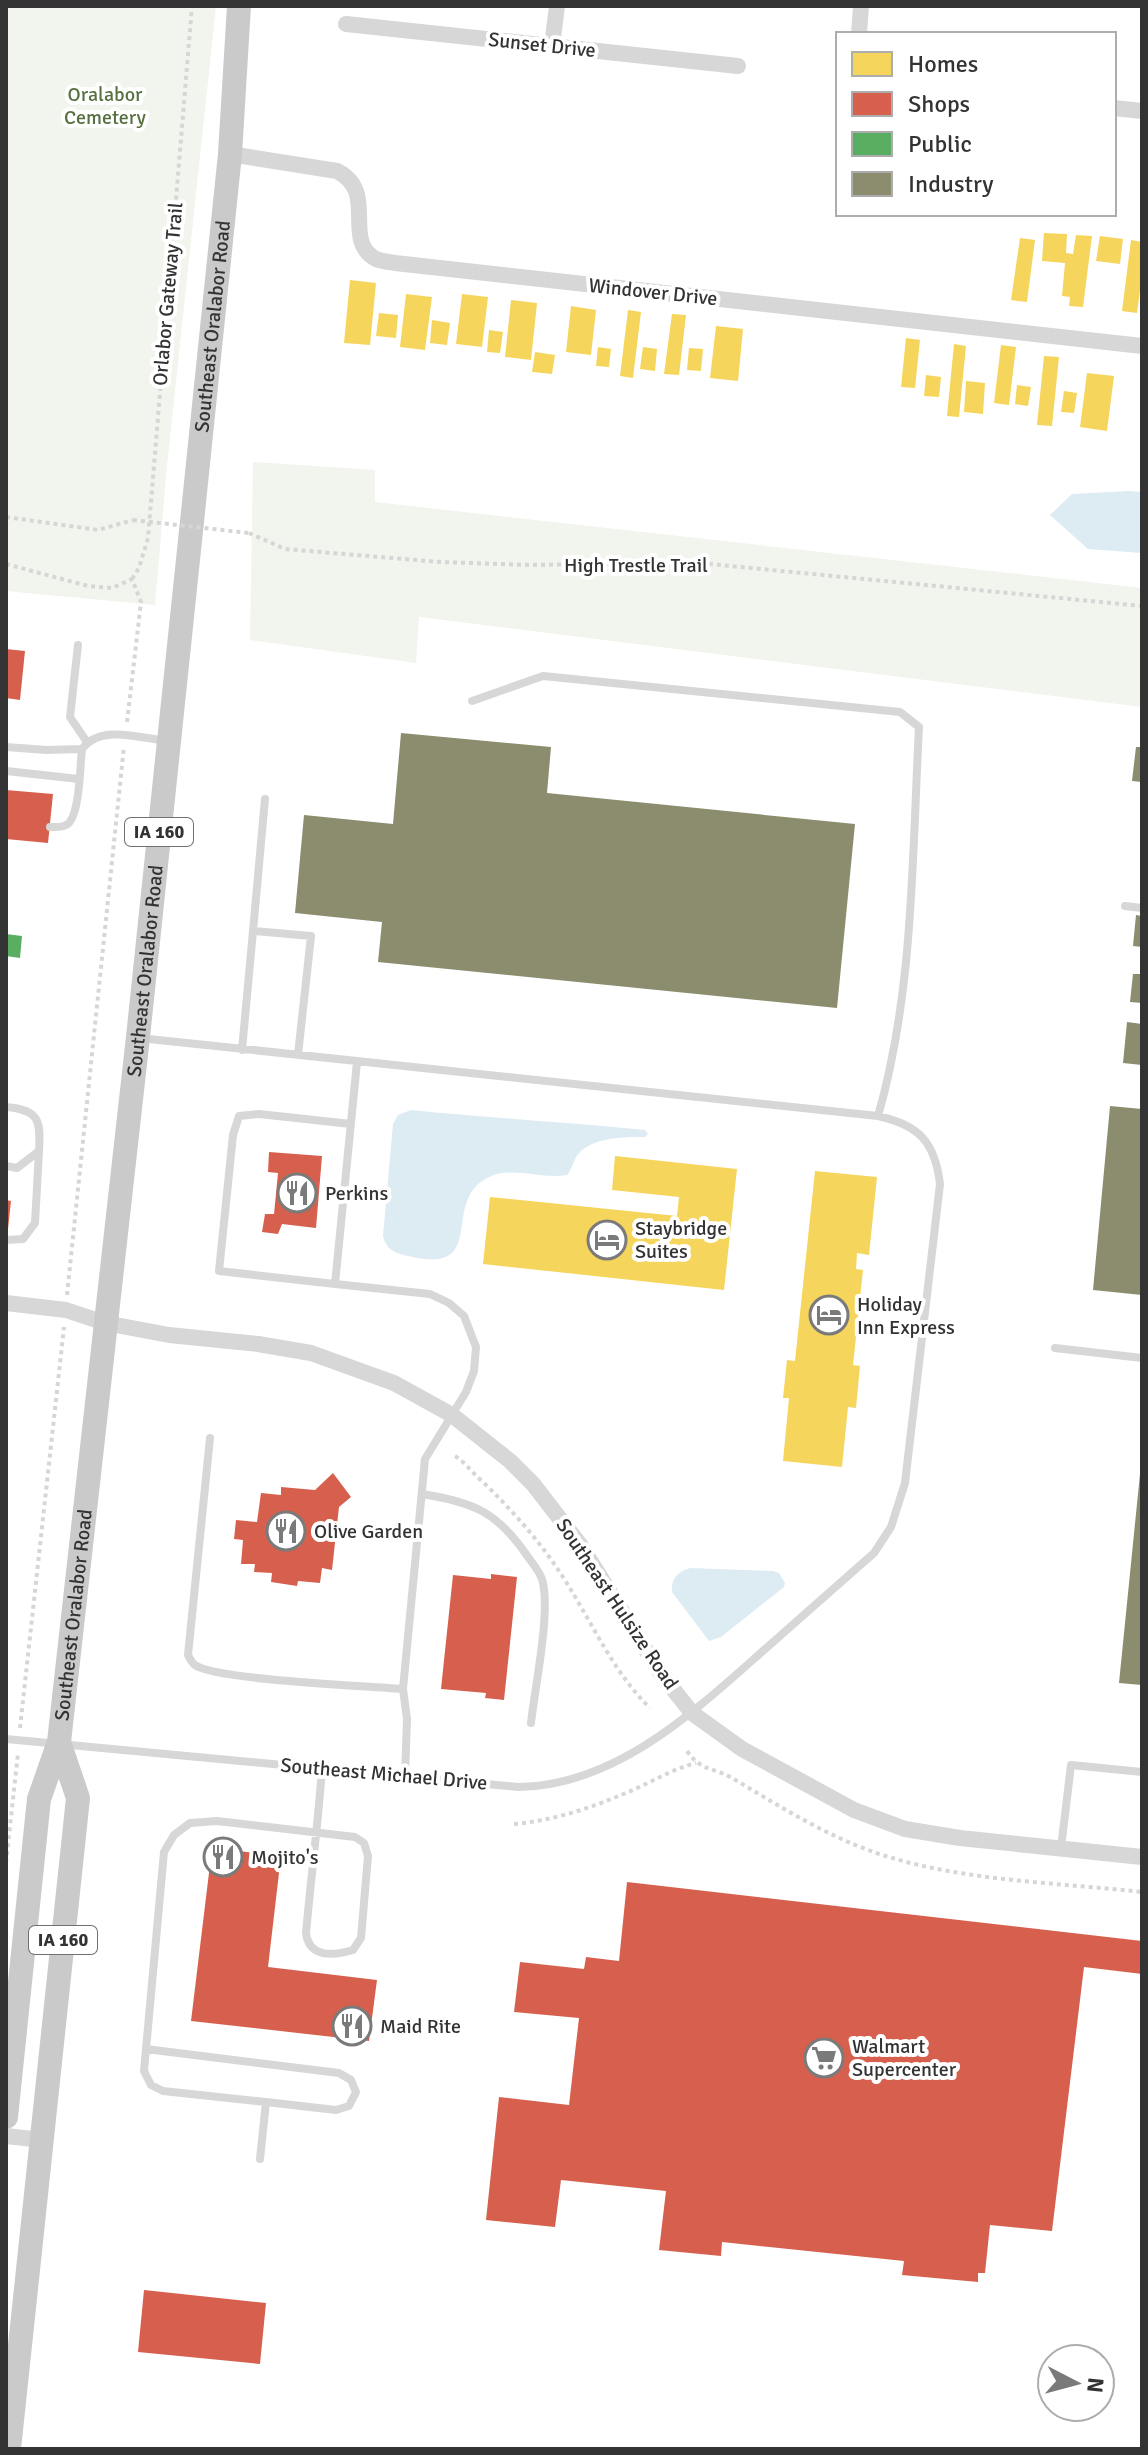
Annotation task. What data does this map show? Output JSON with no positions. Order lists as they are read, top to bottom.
{
  "streets": {
    "main road": ["Southeast Oralabor Road", "IA 160"],
    "street": ["Sunset Drive", "Windover Drive", "Southeast Hulsize Road"],
    "lane": ["Southeast Michael Drive"],
    "path": ["Orlabor Gateway Trail", "High Trestle Trail"]
  },
  "crossings": [
    ["Windover Drive", "Southeast Oralabor Road"],
    ["Southeast Oralabor Road", "Southeast Hulsize Road"],
    ["Southeast Oralabor Road", "Southeast Michael Drive"],
    ["Southeast Hulsize Road", "Southeast Michael Drive"]
  ],
  "parks": ["Oralabor Cemetery"],
  "places": {
    "restaurant": [
      "Perkins",
      "Olive Garden",
      "Mojito's",
      "Maid Rite"
    ],
    "hotel": ["Staybridge Suites", "Holiday Inn Express"],
    "supermarket": ["Walmart Supercenter"]
  },
  "legend": [
    "Homes",
    "Shops",
    "Public",
    "Industry"
  ],
  "north": "right"
}
